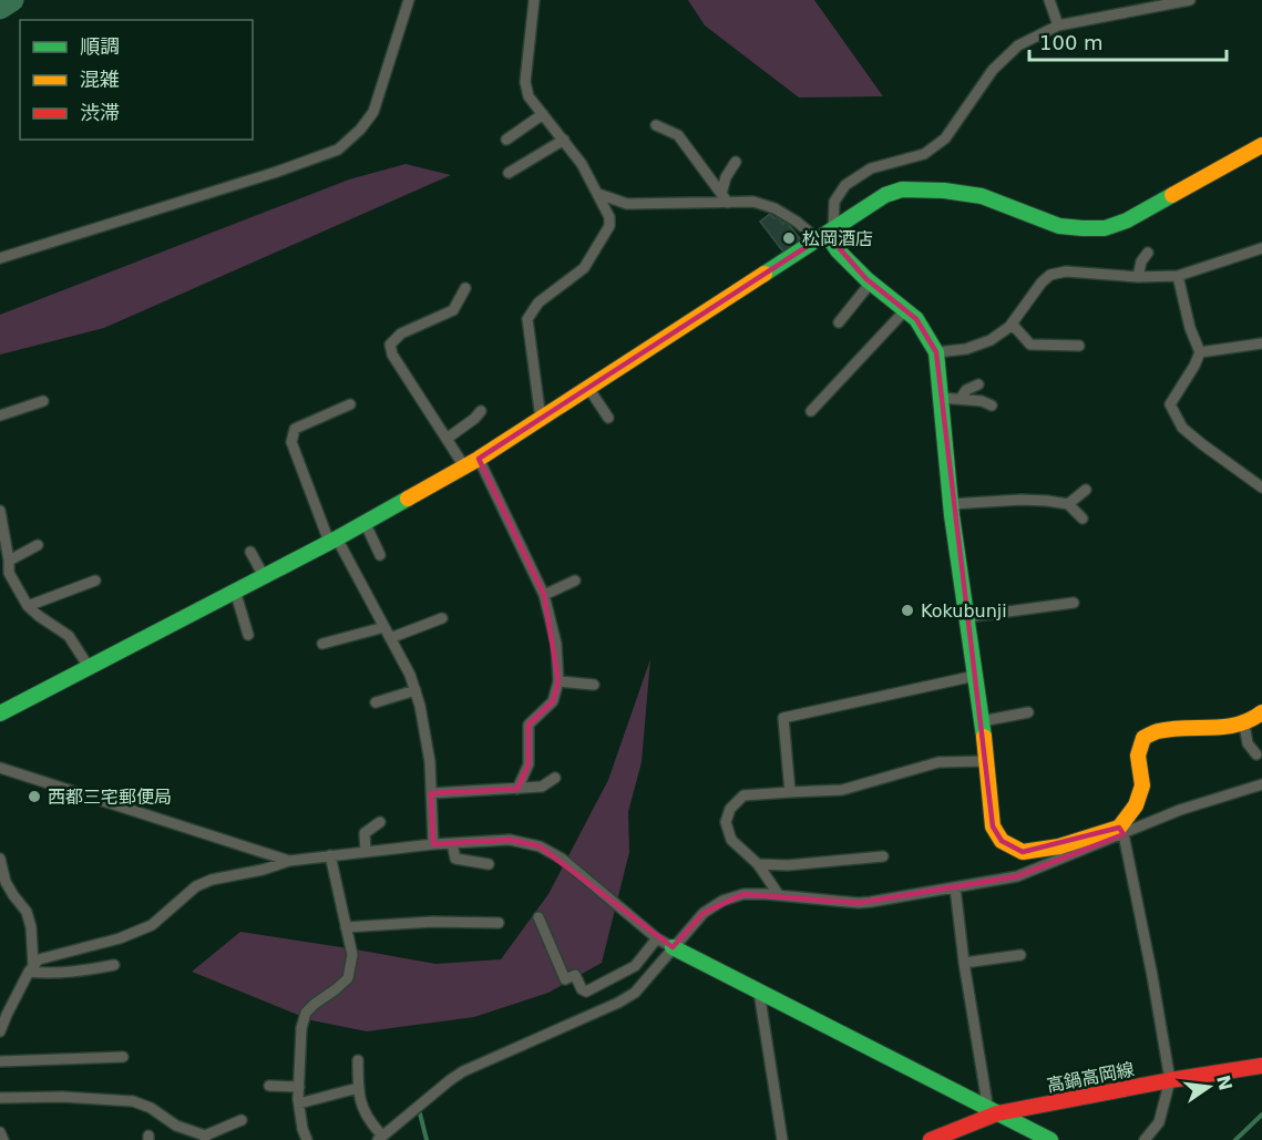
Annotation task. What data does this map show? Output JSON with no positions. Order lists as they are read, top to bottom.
{
  "streets": {
    "street": ["高鍋高岡線"]
  },
  "places": ["松岡酒店", "Kokubunji", "西都三宅郵便局"],
  "legend": ["順調", "混雑", "渋滞"],
  "scale_bar": "100 m",
  "north": "right"
}
